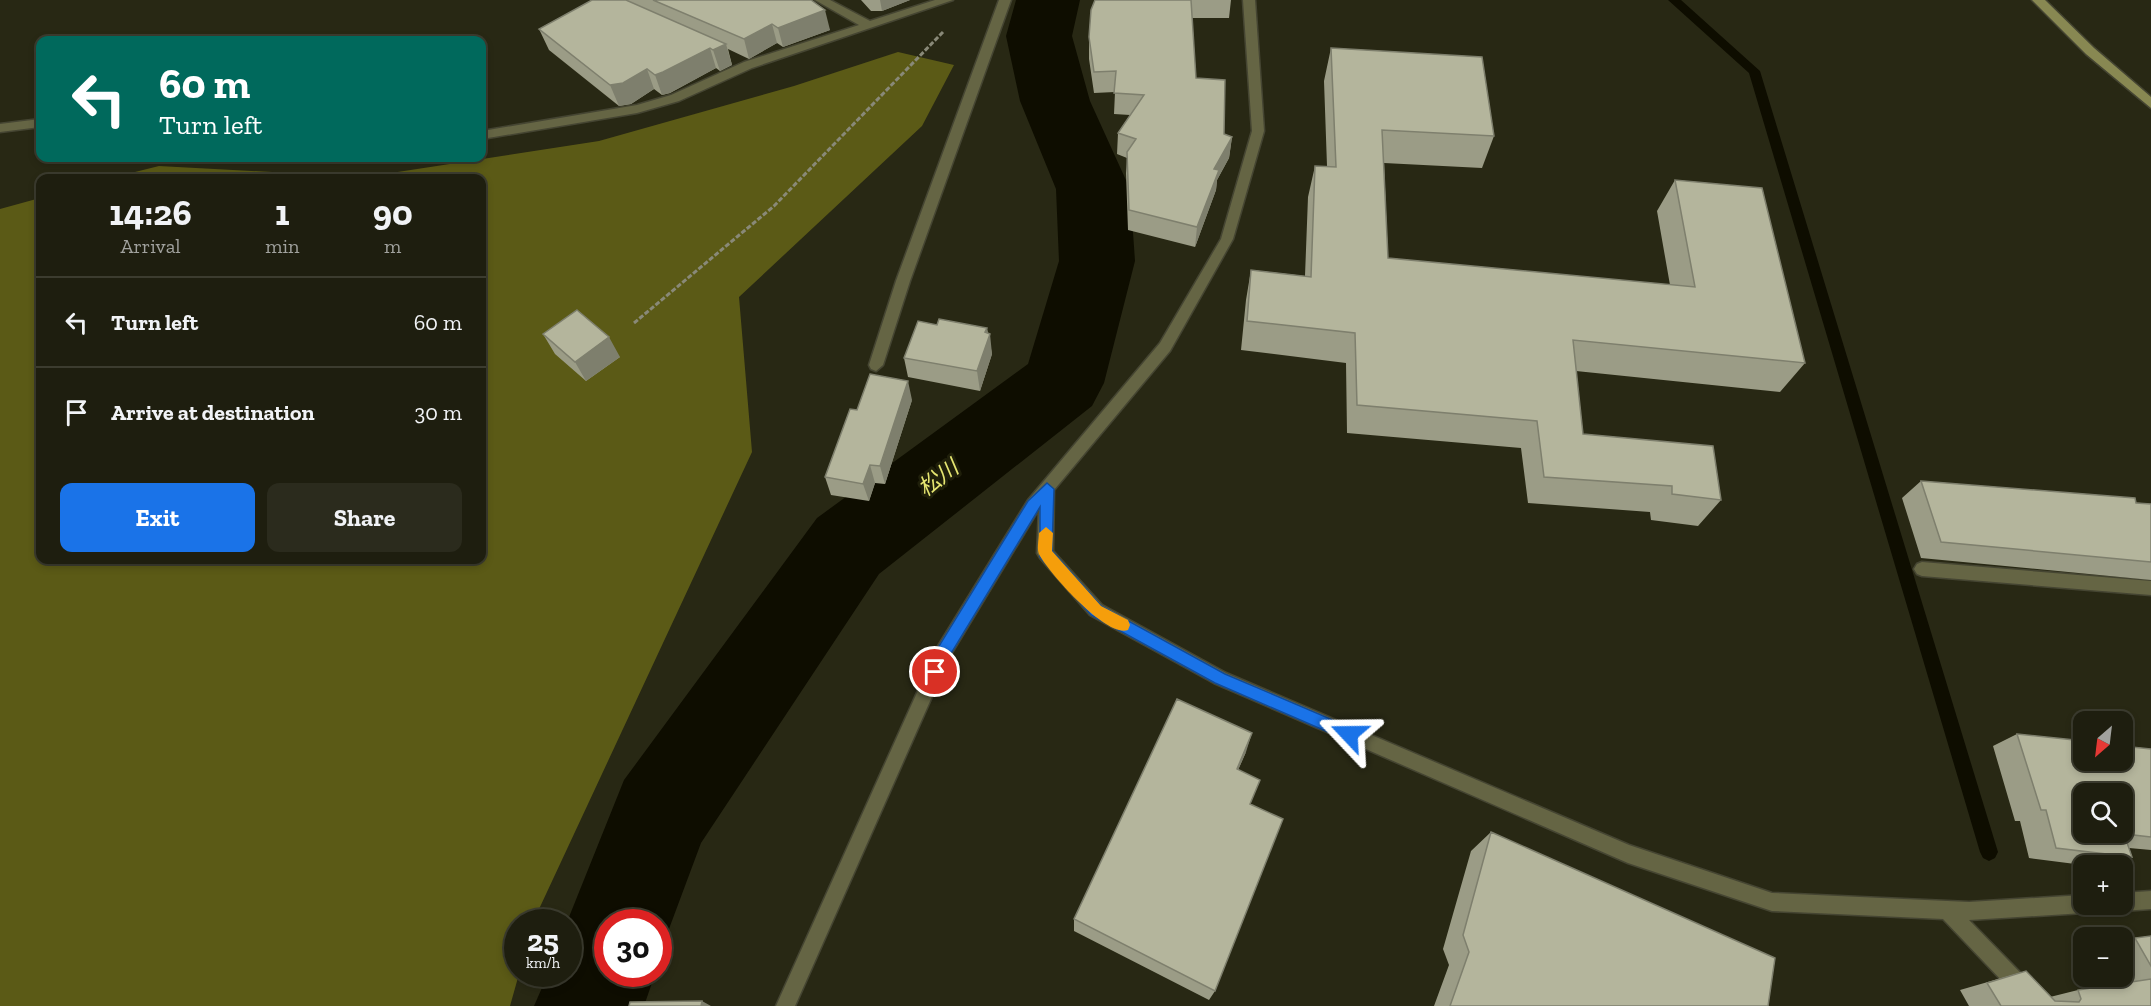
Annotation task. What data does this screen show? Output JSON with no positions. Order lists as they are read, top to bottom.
{
  "water": ["松川"],
  "north": "bottom left",
  "page": {
    "turn": ["60 m", "Turn left"],
    "eta": [
      "14:26",
      "Arrival",
      "1",
      "min",
      "90",
      "m"
    ],
    "list": [
      {
        "name": "Turn left",
        "value": "60 m"
      },
      {
        "name": "Arrive at destination",
        "value": "30 m"
      }
    ],
    "buttons": ["Exit", "Share"],
    "map_buttons": ["+", "−"],
    "speed": "25 km/h",
    "limit": "30"
  }
}
